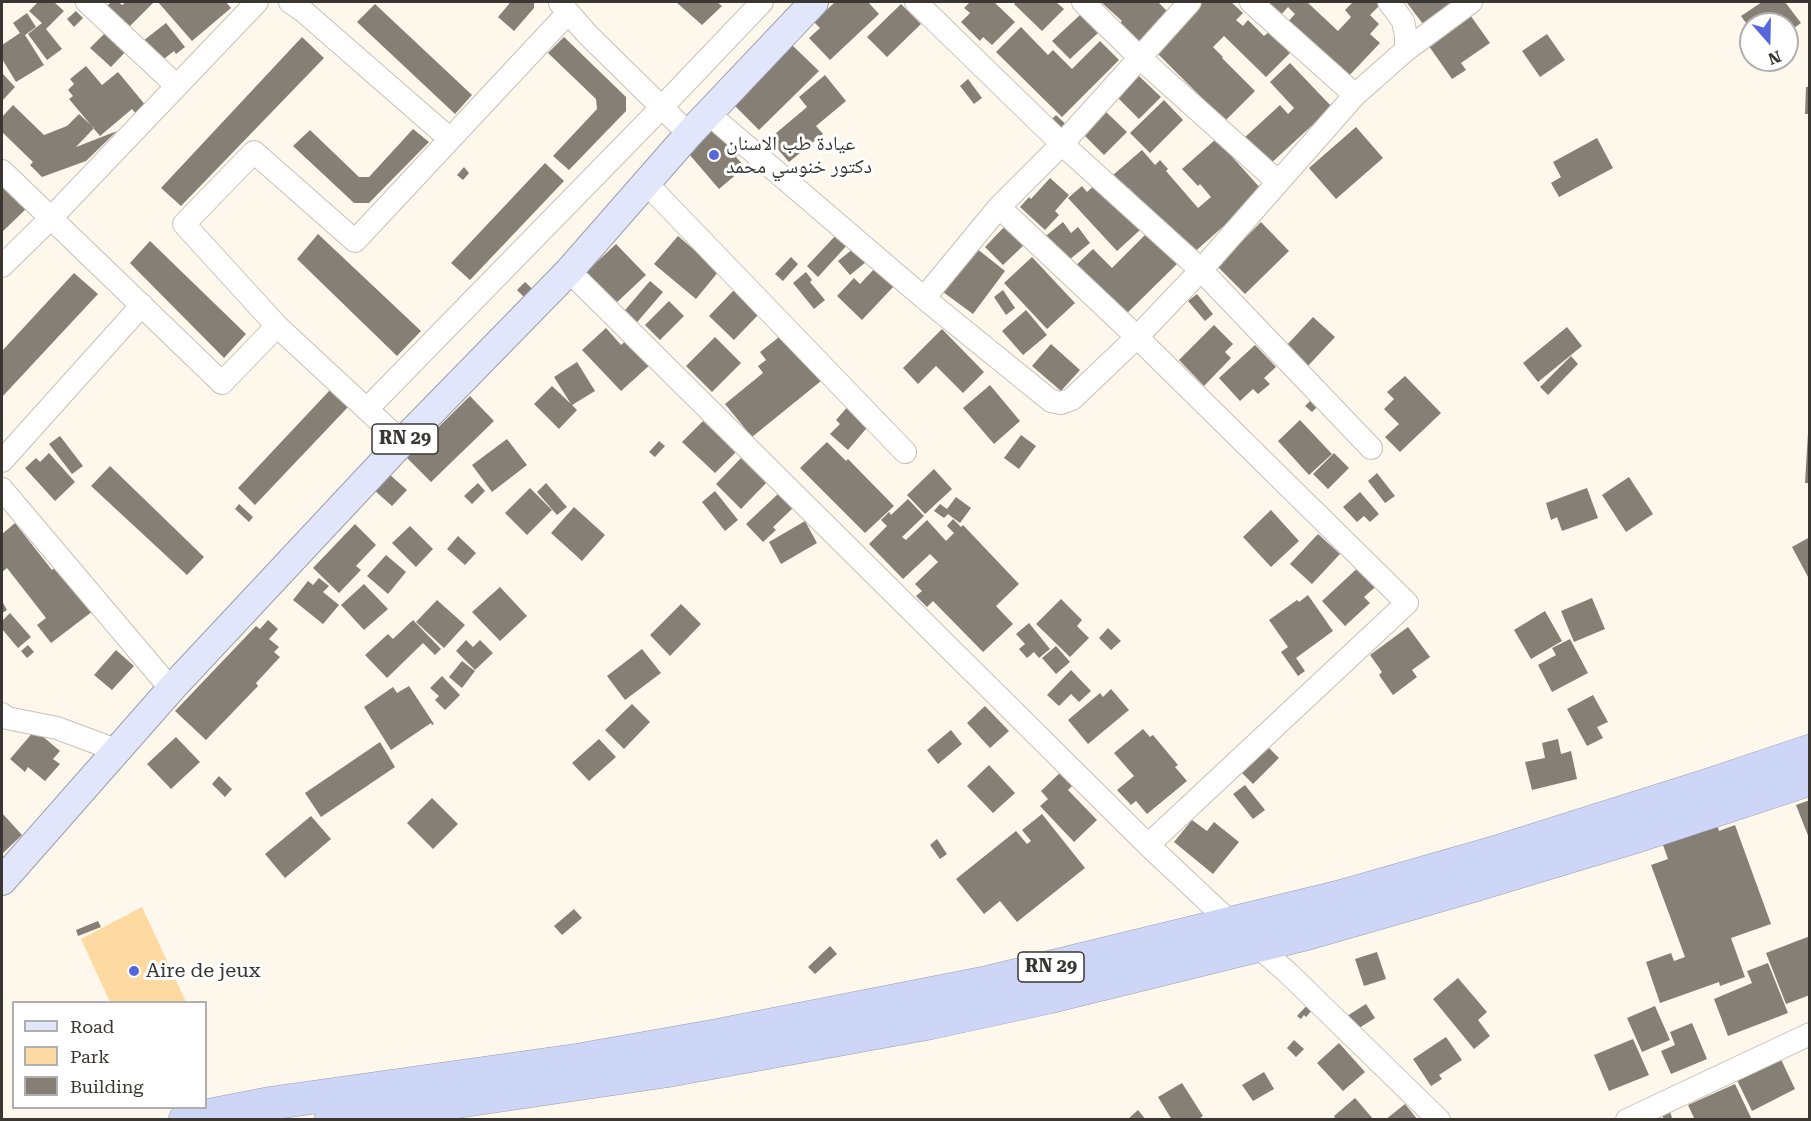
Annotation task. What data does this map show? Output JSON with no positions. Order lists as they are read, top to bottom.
{
  "streets": {
    "highway": ["RN 29"]
  },
  "places": ["عيادة طب الاسنان دكتور خنوسي محمد", "Aire de jeux"],
  "legend": ["Road", "Park", "Building"],
  "north": "bottom"
}
